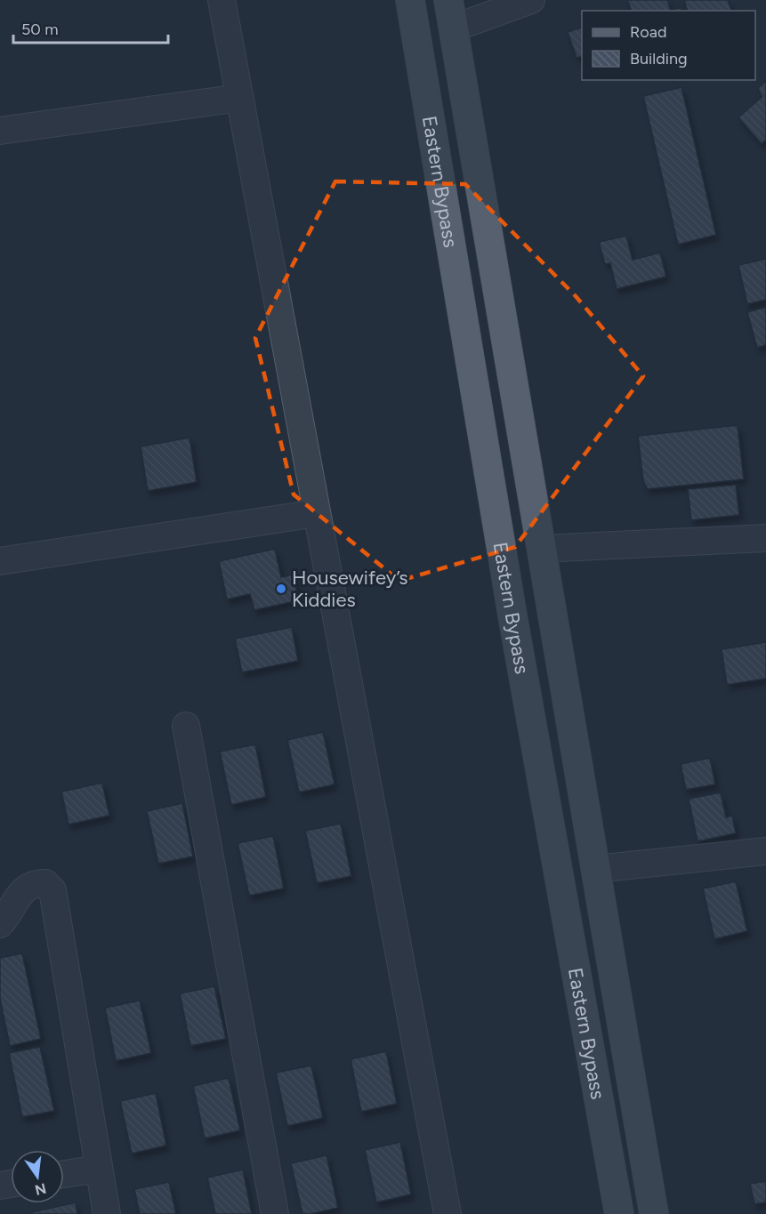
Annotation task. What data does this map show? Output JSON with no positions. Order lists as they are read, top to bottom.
{
  "streets": {
    "main road": ["Eastern Bypass"]
  },
  "places": ["Housewifey’s Kiddies"],
  "legend": ["Road", "Building"],
  "scale_bar": "50 m",
  "north": "bottom"
}
